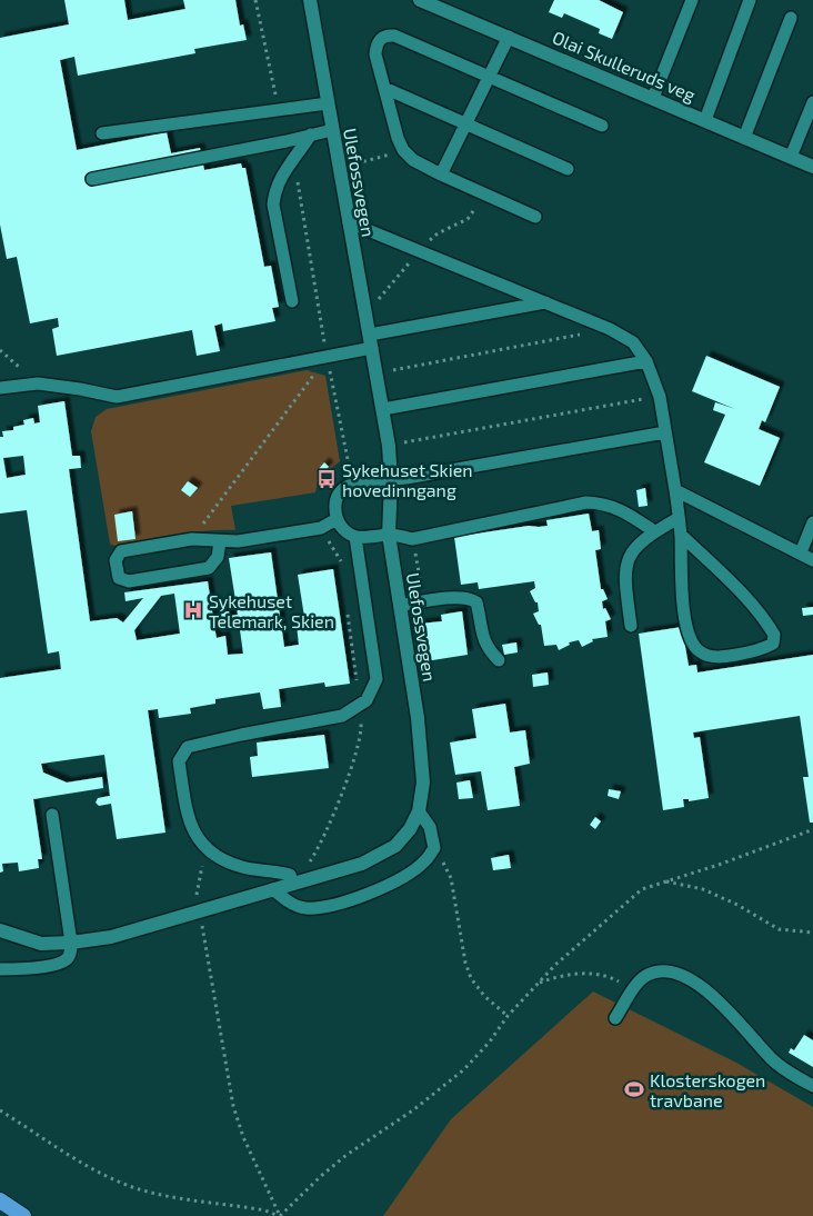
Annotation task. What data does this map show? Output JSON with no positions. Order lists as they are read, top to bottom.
{
  "streets": {
    "street": ["Olai Skulleruds veg", "Ulefossvegen"]
  },
  "places": {
    "bus stop": ["Sykehuset Skien hovedinngang"],
    "hospital": ["Sykehuset Telemark, Skien"],
    "sports": ["Klosterskogen travbane"]
  }
}
